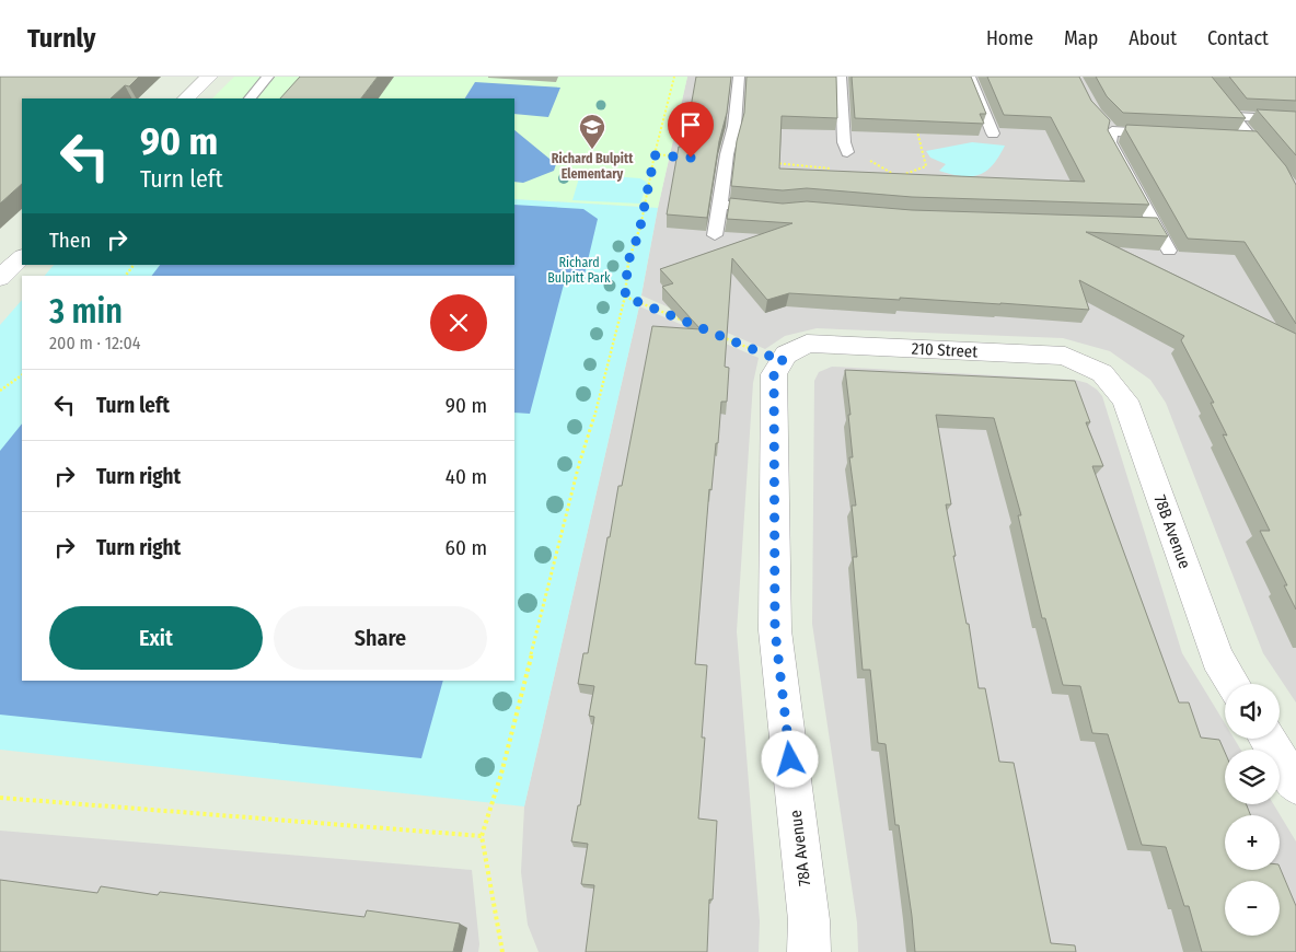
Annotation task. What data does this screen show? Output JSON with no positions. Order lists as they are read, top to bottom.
{
  "streets": {
    "street": ["210 Street", "78B Avenue", "78A Avenue"]
  },
  "crossings": [
    ["210 Street", "78B Avenue"],
    ["210 Street", "78A Avenue"]
  ],
  "parks": ["Richard Bulpitt Park"],
  "places": {
    "school or university": ["Richard Bulpitt Elementary"]
  },
  "page": {
    "header": "Turnly",
    "nav": [
      "Home",
      "Map",
      "About",
      "Contact"
    ],
    "turn": ["90 m", "Turn left"],
    "then": "Then",
    "heading": ["3 min", "200 m · 12:04"],
    "list": [
      {
        "name": "Turn left",
        "value": "90 m"
      },
      {
        "name": "Turn right",
        "value": "40 m"
      },
      {
        "name": "Turn right",
        "value": "60 m"
      }
    ],
    "buttons": ["Exit", "Share"],
    "map_buttons": ["+", "−"]
  }
}
